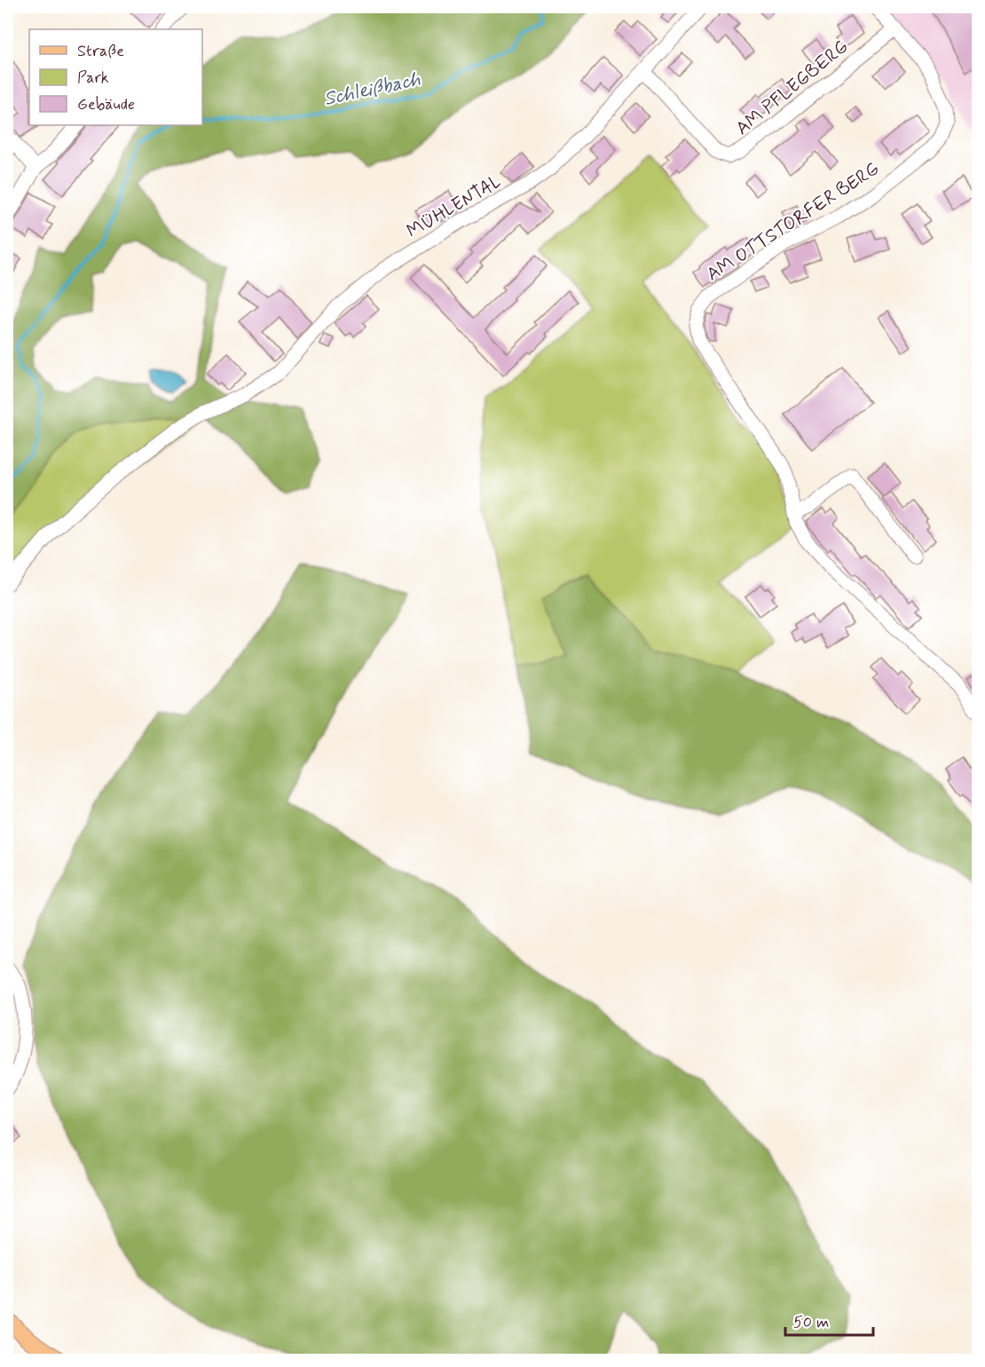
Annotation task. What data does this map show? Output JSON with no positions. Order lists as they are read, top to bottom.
{
  "streets": {
    "street": ["AM PFLEGBERG", "MÜHLENTAL", "AM OTTSTORFER BERG"]
  },
  "crossings": [
    ["AM PFLEGBERG", "MÜHLENTAL"],
    ["AM PFLEGBERG", "AM OTTSTORFER BERG"]
  ],
  "water": ["Schleißbach"],
  "legend": ["Straße", "Park", "Gebäude"],
  "scale_bar": "50 m"
}
